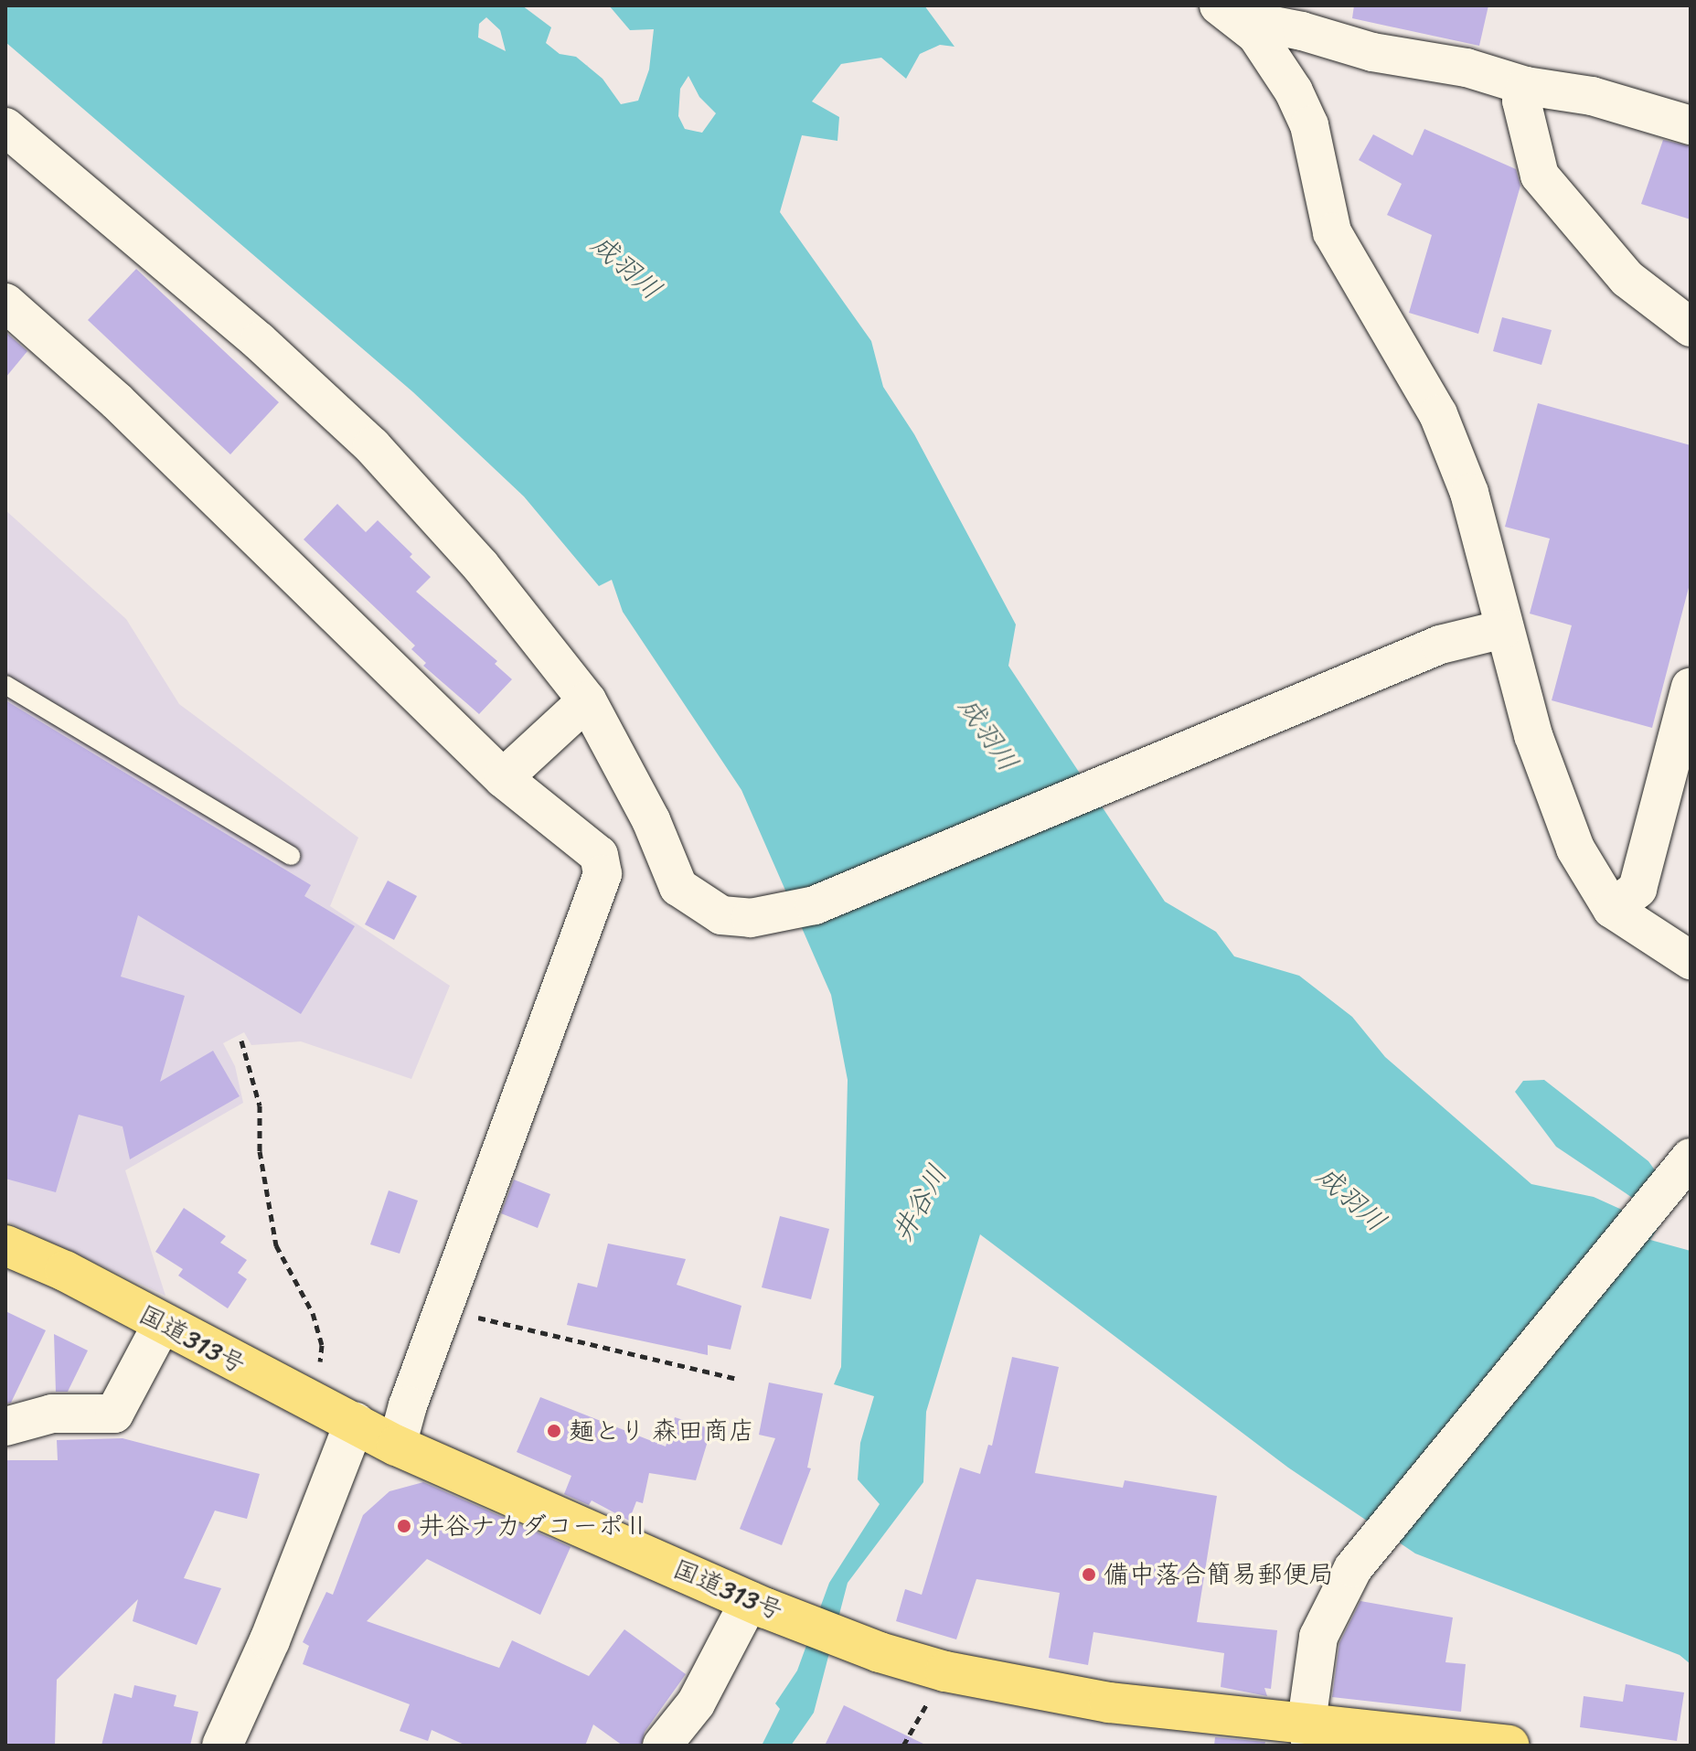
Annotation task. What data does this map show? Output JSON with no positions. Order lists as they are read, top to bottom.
{
  "streets": {
    "highway": ["国道313号"]
  },
  "water": ["成羽川", "井谷川"],
  "places": ["麺とり 森田商店", "井谷ナカダコーポⅡ", "備中落合簡易郵便局"]
}
